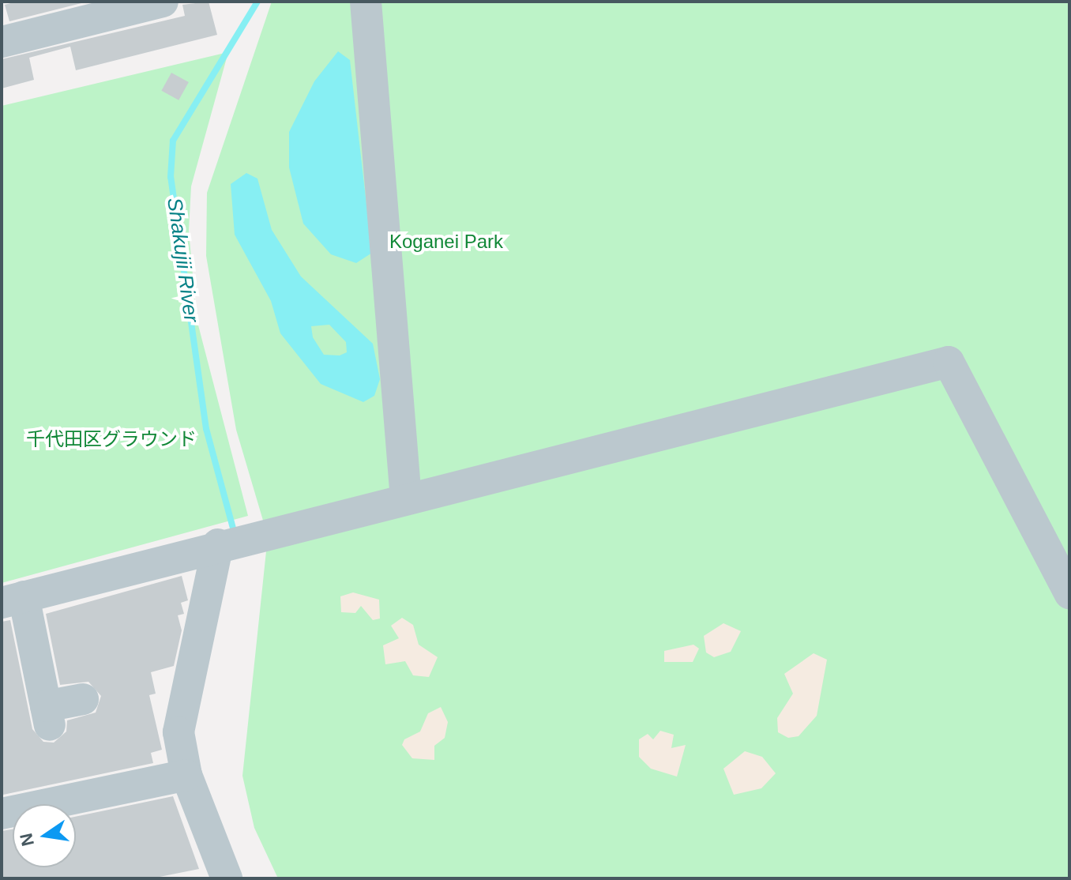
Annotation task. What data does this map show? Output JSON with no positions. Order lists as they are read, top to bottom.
{
  "water": ["Shakujii River"],
  "parks": ["Koganei Park", "千代田区グラウンド"],
  "north": "left"
}
